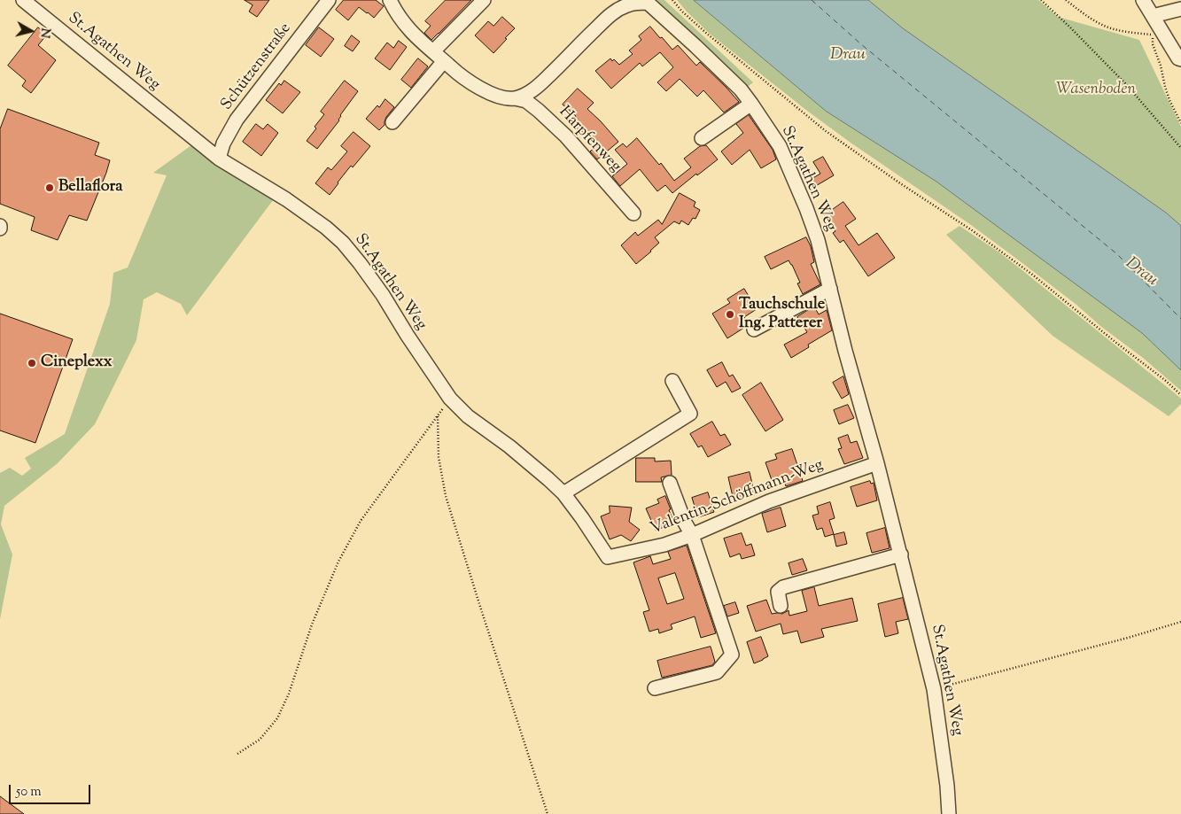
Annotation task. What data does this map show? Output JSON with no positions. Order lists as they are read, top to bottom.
{
  "streets": {
    "street": [
      "St.Agathen Weg",
      "Schützenstraße",
      "Harpfenweg",
      "Valentin-Schöffmann-Weg"
    ]
  },
  "crossings": [
    ["St.Agathen Weg", "Schützenstraße"],
    ["St.Agathen Weg", "Harpfenweg"],
    ["St.Agathen Weg", "Valentin-Schöffmann-Weg"]
  ],
  "water": ["Drau"],
  "parks": ["Wasenboden"],
  "places": ["Bellaflora", "Tauchschule Ing. Patterer", "Cineplexx"],
  "scale_bar": "50 m",
  "north": "right"
}
